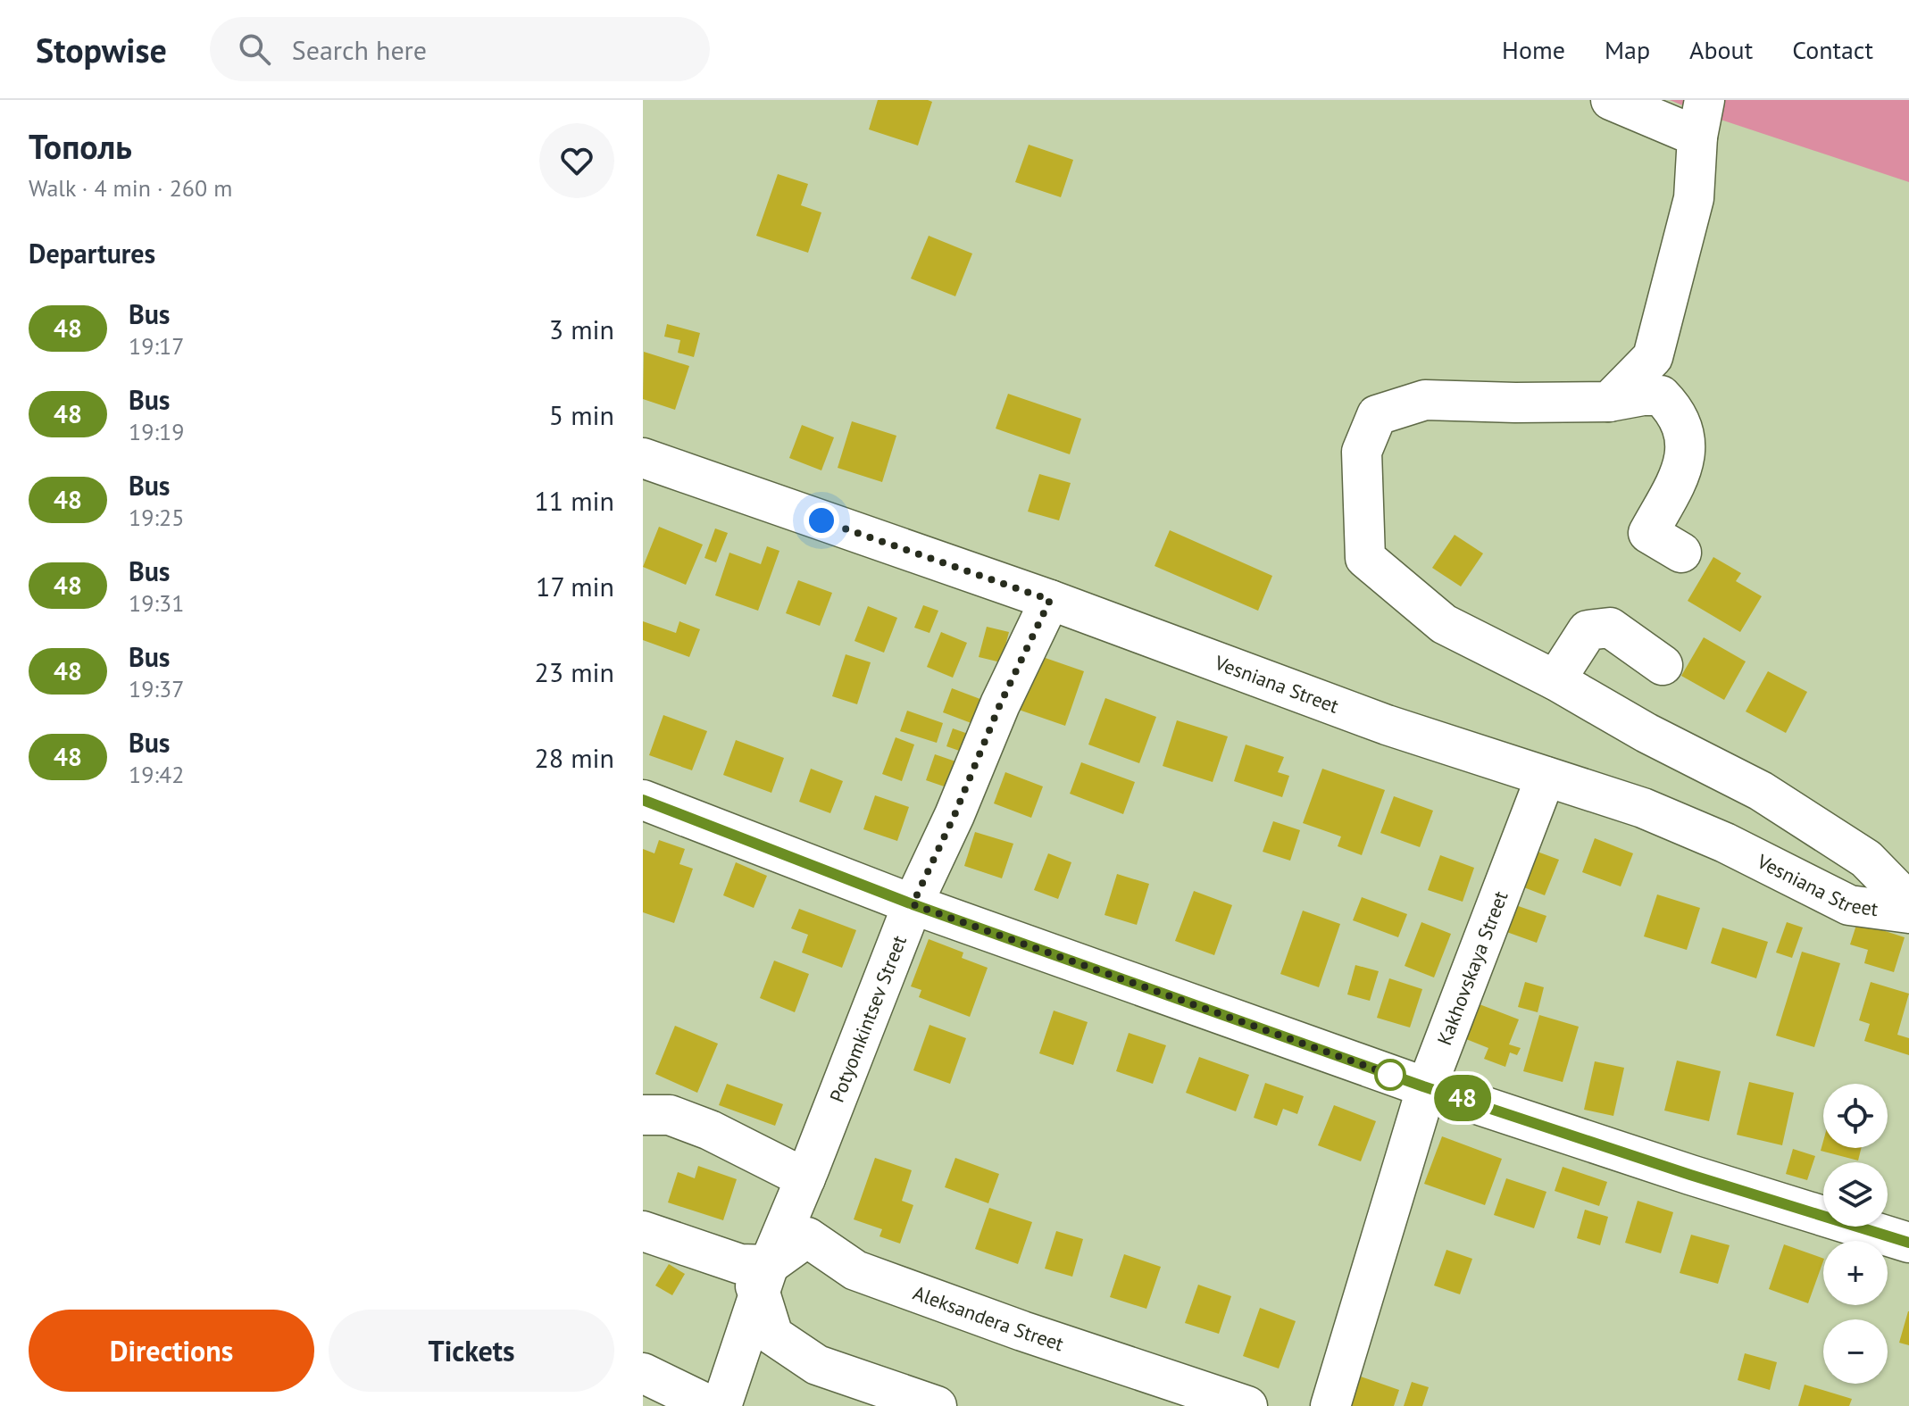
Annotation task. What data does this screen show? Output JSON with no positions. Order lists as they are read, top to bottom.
{
  "streets": {
    "street": [
      "Vesniana Street",
      "Kakhovskaya Street",
      "Potyomkintsev Street",
      "Aleksandera Street"
    ]
  },
  "crossings": [
    ["Vesniana Street", "Kakhovskaya Street"],
    ["Vesniana Street", "Potyomkintsev Street"],
    ["Potyomkintsev Street", "Aleksandera Street"]
  ],
  "lines": ["bus line 48"],
  "page": {
    "header": "Stopwise",
    "search": "Search here",
    "nav": [
      "Home",
      "Map",
      "About",
      "Contact"
    ],
    "heading": [
      ["Тополь", "Walk · 4 min · 260 m"],
      "Departures"
    ],
    "on_map": "48",
    "list": [
      {
        "mark": "48",
        "name": "Bus",
        "note": "19:17",
        "value": "3 min"
      },
      {
        "mark": "48",
        "name": "Bus",
        "note": "19:19",
        "value": "5 min"
      },
      {
        "mark": "48",
        "name": "Bus",
        "note": "19:25",
        "value": "11 min"
      },
      {
        "mark": "48",
        "name": "Bus",
        "note": "19:31",
        "value": "17 min"
      },
      {
        "mark": "48",
        "name": "Bus",
        "note": "19:37",
        "value": "23 min"
      },
      {
        "mark": "48",
        "name": "Bus",
        "note": "19:42",
        "value": "28 min"
      }
    ],
    "map_buttons": ["+", "−"],
    "buttons": ["Directions", "Tickets"]
  }
}
